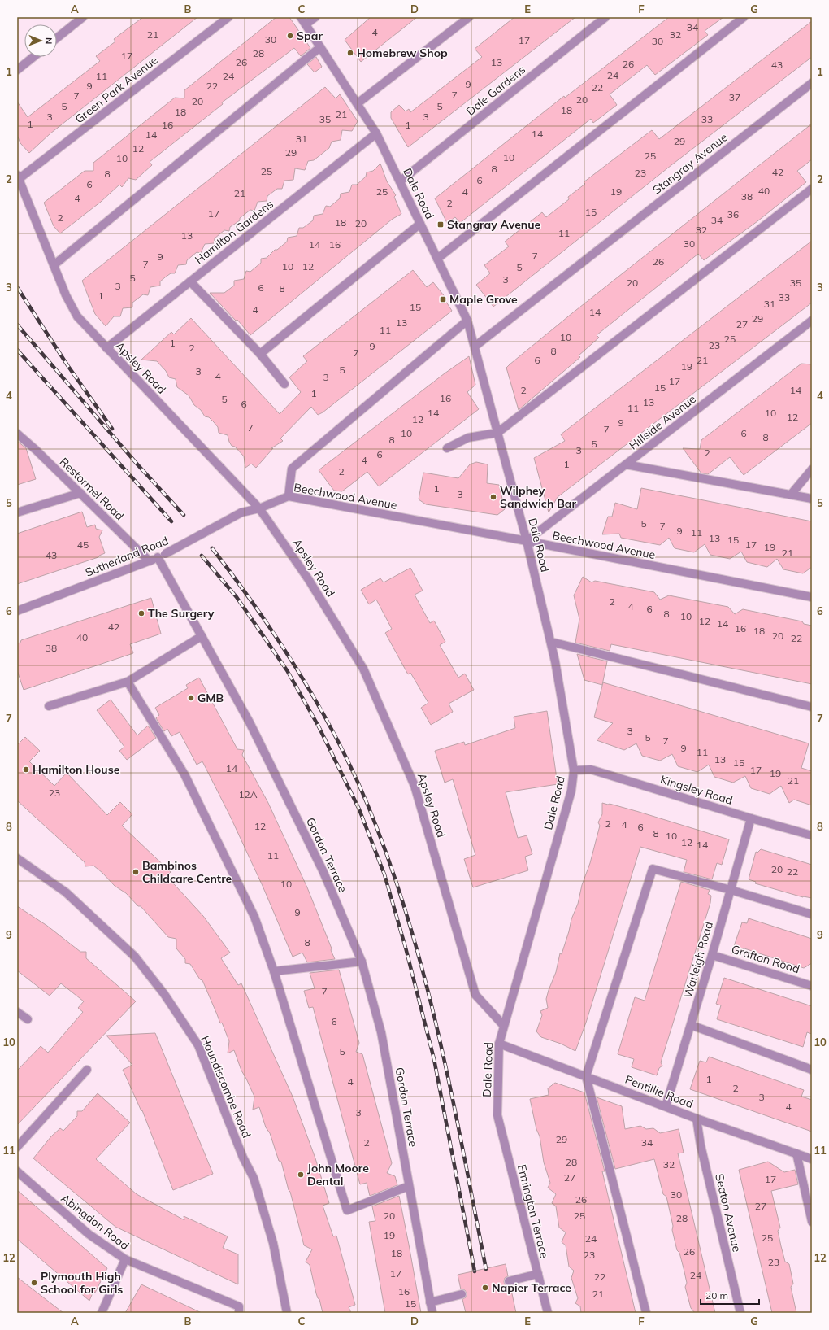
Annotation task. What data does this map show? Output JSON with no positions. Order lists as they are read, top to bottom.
{
  "streets": {
    "street": [
      "Green Park Avenue",
      "Dale Gardens",
      "Stangray Avenue",
      "Dale Road",
      "Hamilton Gardens",
      "Apsley Road",
      "Hillside Avenue",
      "Restormel Road",
      "Beechwood Avenue",
      "Sutherland Road",
      "Kingsley Road",
      "Gordon Terrace",
      "Grafton Road",
      "Warleigh Road",
      "Houndiscombe Road",
      "Pentillie Road",
      "Ermington Terrace",
      "Seaton Avenue",
      "Abingdon Road"
    ]
  },
  "crossings": [
    ["Green Park Avenue", "Apsley Road"],
    ["Dale Gardens", "Dale Road"],
    ["Stangray Avenue", "Dale Road"],
    ["Dale Road", "Hamilton Gardens"],
    ["Dale Road", "Apsley Road"],
    ["Dale Road", "Hillside Avenue"],
    ["Dale Road", "Beechwood Avenue"],
    ["Dale Road", "Kingsley Road"],
    ["Dale Road", "Pentillie Road"],
    ["Dale Road", "Ermington Terrace"],
    ["Hamilton Gardens", "Apsley Road"],
    ["Apsley Road", "Beechwood Avenue"],
    ["Apsley Road", "Sutherland Road"],
    ["Hillside Avenue", "Beechwood Avenue"],
    ["Restormel Road", "Sutherland Road"],
    ["Beechwood Avenue", "Sutherland Road"],
    ["Sutherland Road", "Gordon Terrace"],
    ["Kingsley Road", "Warleigh Road"],
    ["Grafton Road", "Warleigh Road"],
    ["Warleigh Road", "Pentillie Road"],
    ["Pentillie Road", "Seaton Avenue"]
  ],
  "places": {
    "other": [
      "Spar",
      "Homebrew Shop",
      "Wilphey Sandwich Bar",
      "The Surgery",
      "GMB",
      "Hamilton House",
      "Bambinos Childcare Centre",
      "John Moore Dental",
      "Plymouth High School for Girls",
      "Napier Terrace"
    ],
    "transit": ["Stangray Avenue", "Maple Grove"]
  },
  "house_numbers": [
    "34",
    "4",
    "21",
    "32",
    "30",
    "17",
    "30",
    "28",
    "17",
    "26",
    "13",
    "26",
    "43",
    "24",
    "11",
    "24",
    "9",
    "9",
    "22",
    "22",
    "7",
    "7",
    "37",
    "20",
    "20",
    "5",
    "5",
    "18",
    "18",
    "21",
    "3",
    "3",
    "35",
    "33",
    "1",
    "16",
    "1",
    "14",
    "14",
    "31",
    "29",
    "12",
    "29",
    "25",
    "10",
    "10",
    "8",
    "25",
    "42",
    "23",
    "8",
    "6",
    "6",
    "40",
    "25",
    "4",
    "19",
    "21",
    "38",
    "4",
    "2",
    "15",
    "17",
    "36",
    "2",
    "34",
    "18",
    "20",
    "32",
    "11",
    "13",
    "30",
    "14",
    "16",
    "7",
    "9",
    "26",
    "7",
    "10",
    "12",
    "5",
    "5",
    "3",
    "20",
    "35",
    "3",
    "6",
    "8",
    "1",
    "33",
    "31",
    "15",
    "4",
    "14",
    "29",
    "13",
    "27",
    "11",
    "10",
    "25",
    "1",
    "23",
    "9",
    "2",
    "8",
    "7",
    "6",
    "21",
    "19",
    "5",
    "3",
    "4",
    "3",
    "17",
    "15",
    "2",
    "14",
    "1",
    "16",
    "5",
    "13",
    "6",
    "11",
    "14",
    "10",
    "12",
    "12",
    "9",
    "7",
    "7",
    "10",
    "6",
    "8",
    "8",
    "5",
    "3",
    "2",
    "6",
    "4",
    "1",
    "2",
    "1",
    "3",
    "5",
    "7",
    "9",
    "11",
    "13",
    "15",
    "45",
    "17",
    "19",
    "21",
    "43",
    "2",
    "4",
    "6",
    "8",
    "10",
    "12",
    "14",
    "42",
    "16",
    "18",
    "20",
    "40",
    "22",
    "38",
    "3",
    "5",
    "7",
    "9",
    "11",
    "13",
    "15",
    "14",
    "17",
    "19",
    "21",
    "23",
    "12A",
    "2",
    "4",
    "12",
    "6",
    "8",
    "10",
    "12",
    "14",
    "11",
    "20",
    "22",
    "10",
    "9",
    "8",
    "7",
    "6",
    "5",
    "1",
    "4",
    "2",
    "3",
    "4",
    "3",
    "29",
    "2",
    "34",
    "28",
    "32",
    "27",
    "17",
    "30",
    "26",
    "27",
    "20",
    "25",
    "28",
    "19",
    "25",
    "24",
    "26",
    "18",
    "23",
    "23",
    "17",
    "24",
    "22",
    "16",
    "21",
    "15"
  ],
  "scale_bar": "20 m",
  "north": "right",
  "grid": {
    "columns": [
      "A",
      "B",
      "C",
      "D",
      "E",
      "F",
      "G"
    ],
    "rows": [
      "1",
      "2",
      "3",
      "4",
      "5",
      "6",
      "7",
      "8",
      "9",
      "10",
      "11",
      "12"
    ]
  }
}
